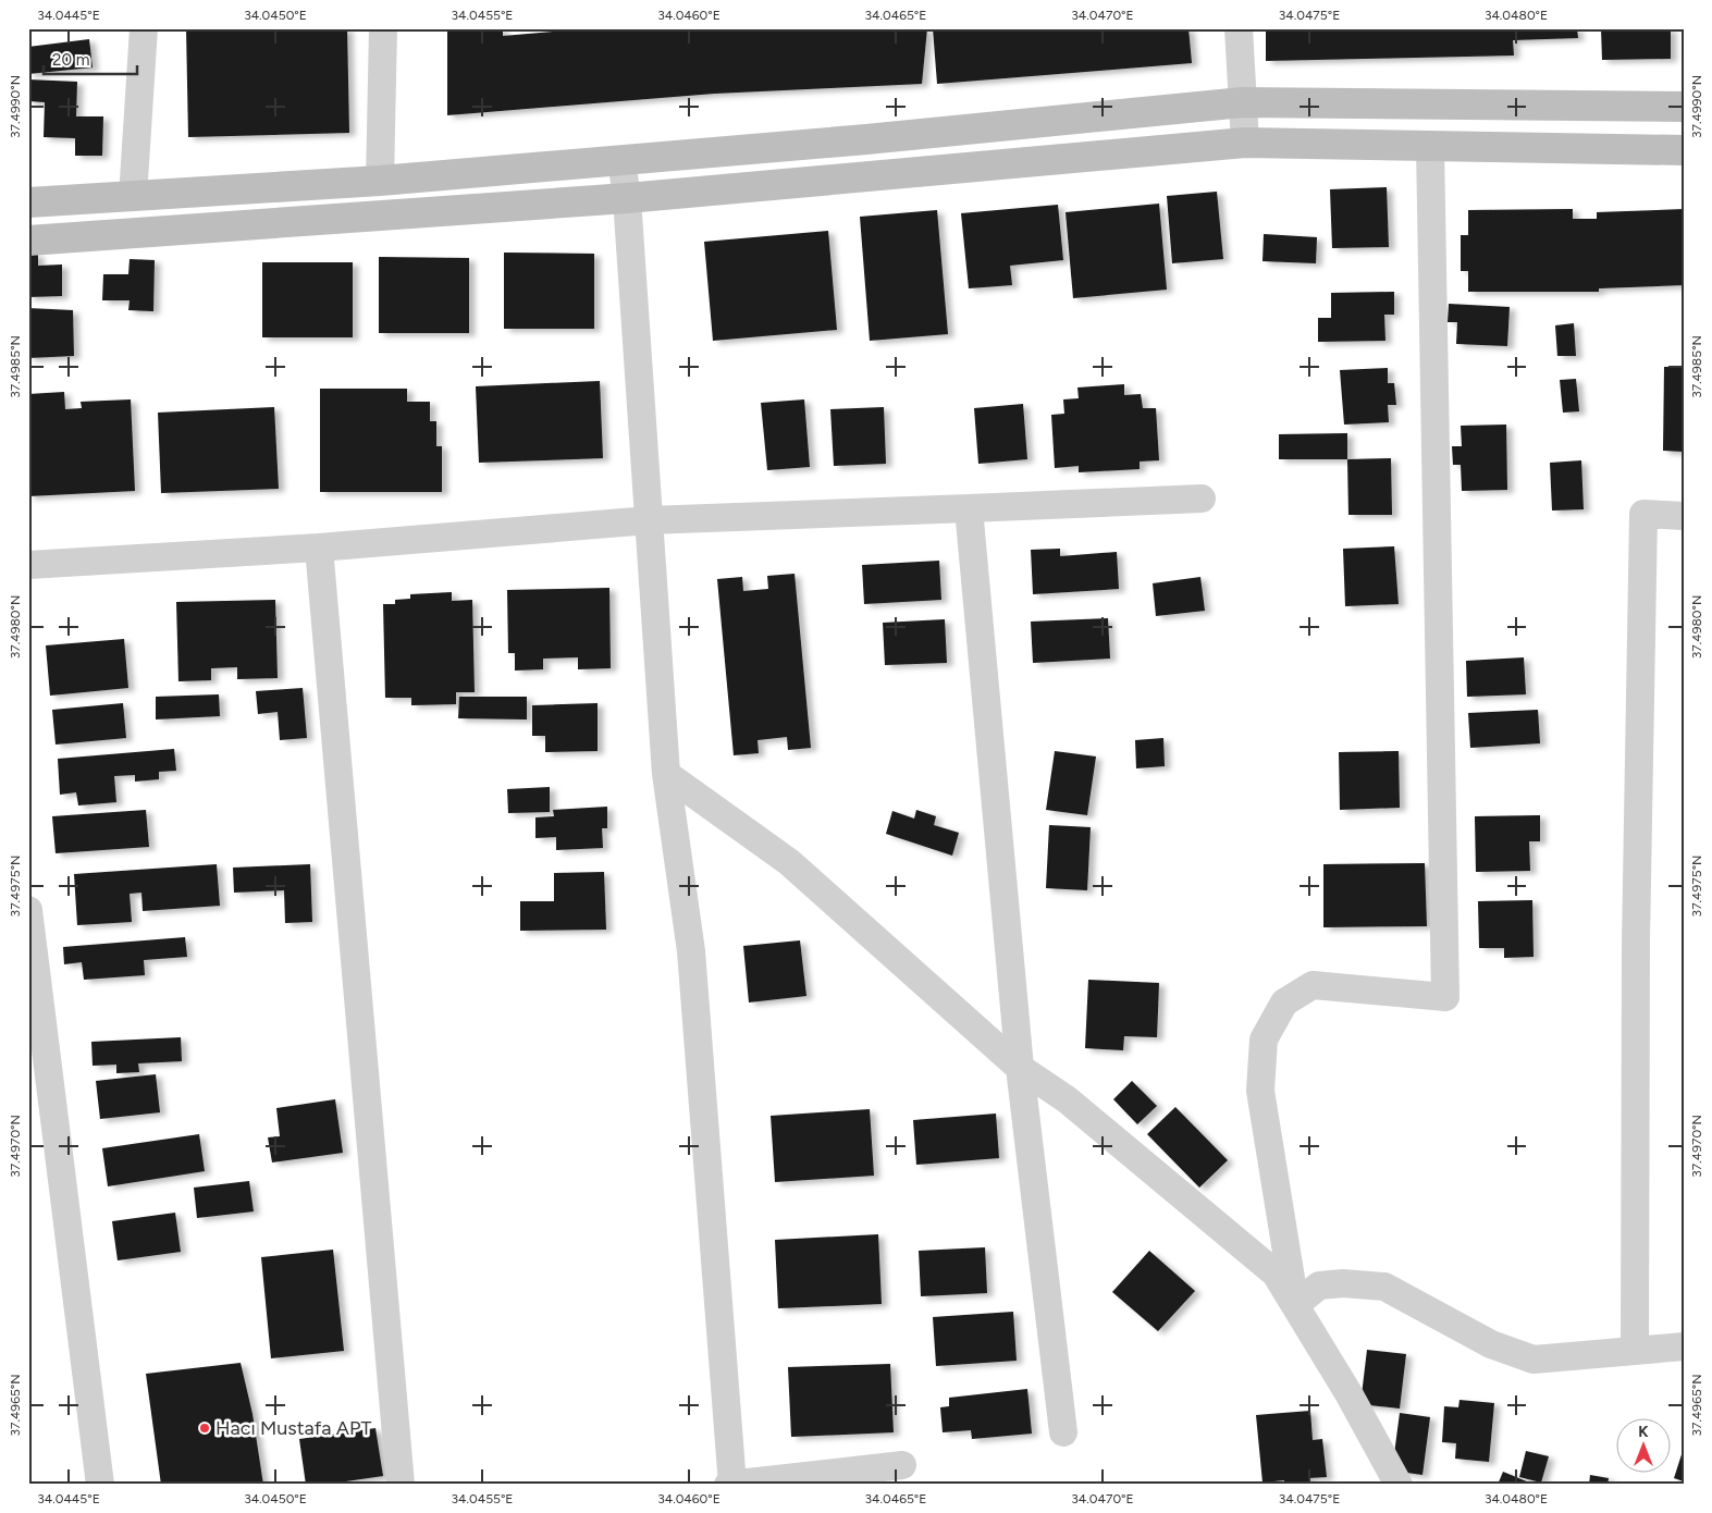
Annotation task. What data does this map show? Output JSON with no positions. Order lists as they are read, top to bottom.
{
  "places": ["Hacı Mustafa APT"],
  "scale_bar": "20 m",
  "north": "top",
  "coordinates": [
    "34.0445°E",
    "34.0450°E",
    "34.0455°E",
    "34.0460°E",
    "34.0465°E",
    "34.0470°E",
    "34.0475°E",
    "34.0480°E",
    "37.4990°N",
    "37.4985°N",
    "37.4980°N",
    "37.4975°N",
    "37.4970°N",
    "37.4965°N"
  ]
}
